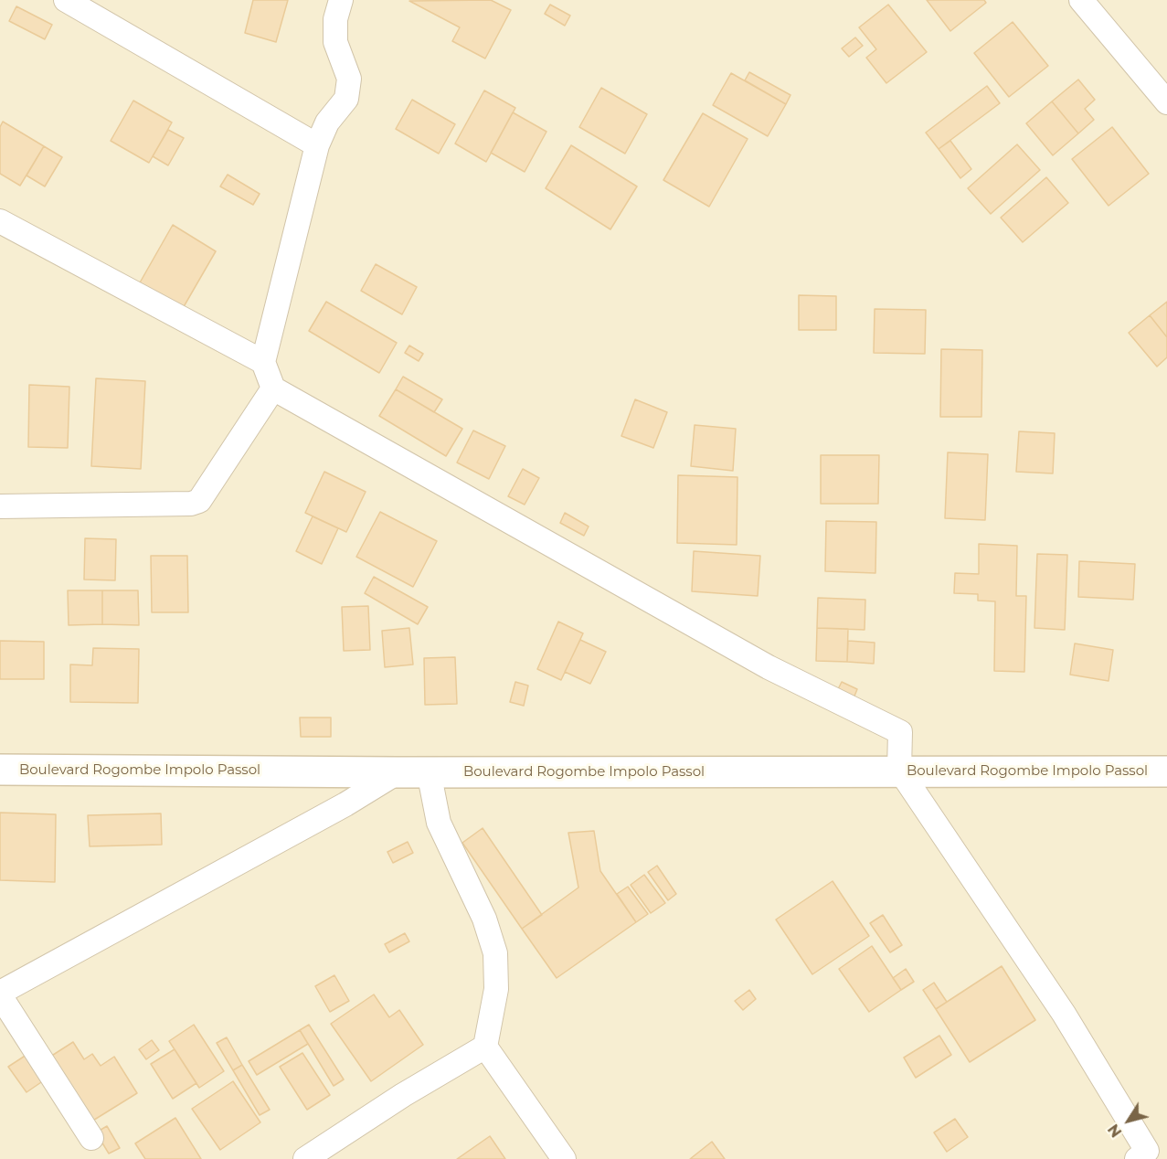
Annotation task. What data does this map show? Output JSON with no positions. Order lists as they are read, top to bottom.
{
  "streets": {
    "street": ["Boulevard Rogombe Impolo Passol"]
  },
  "north": "bottom left"
}
